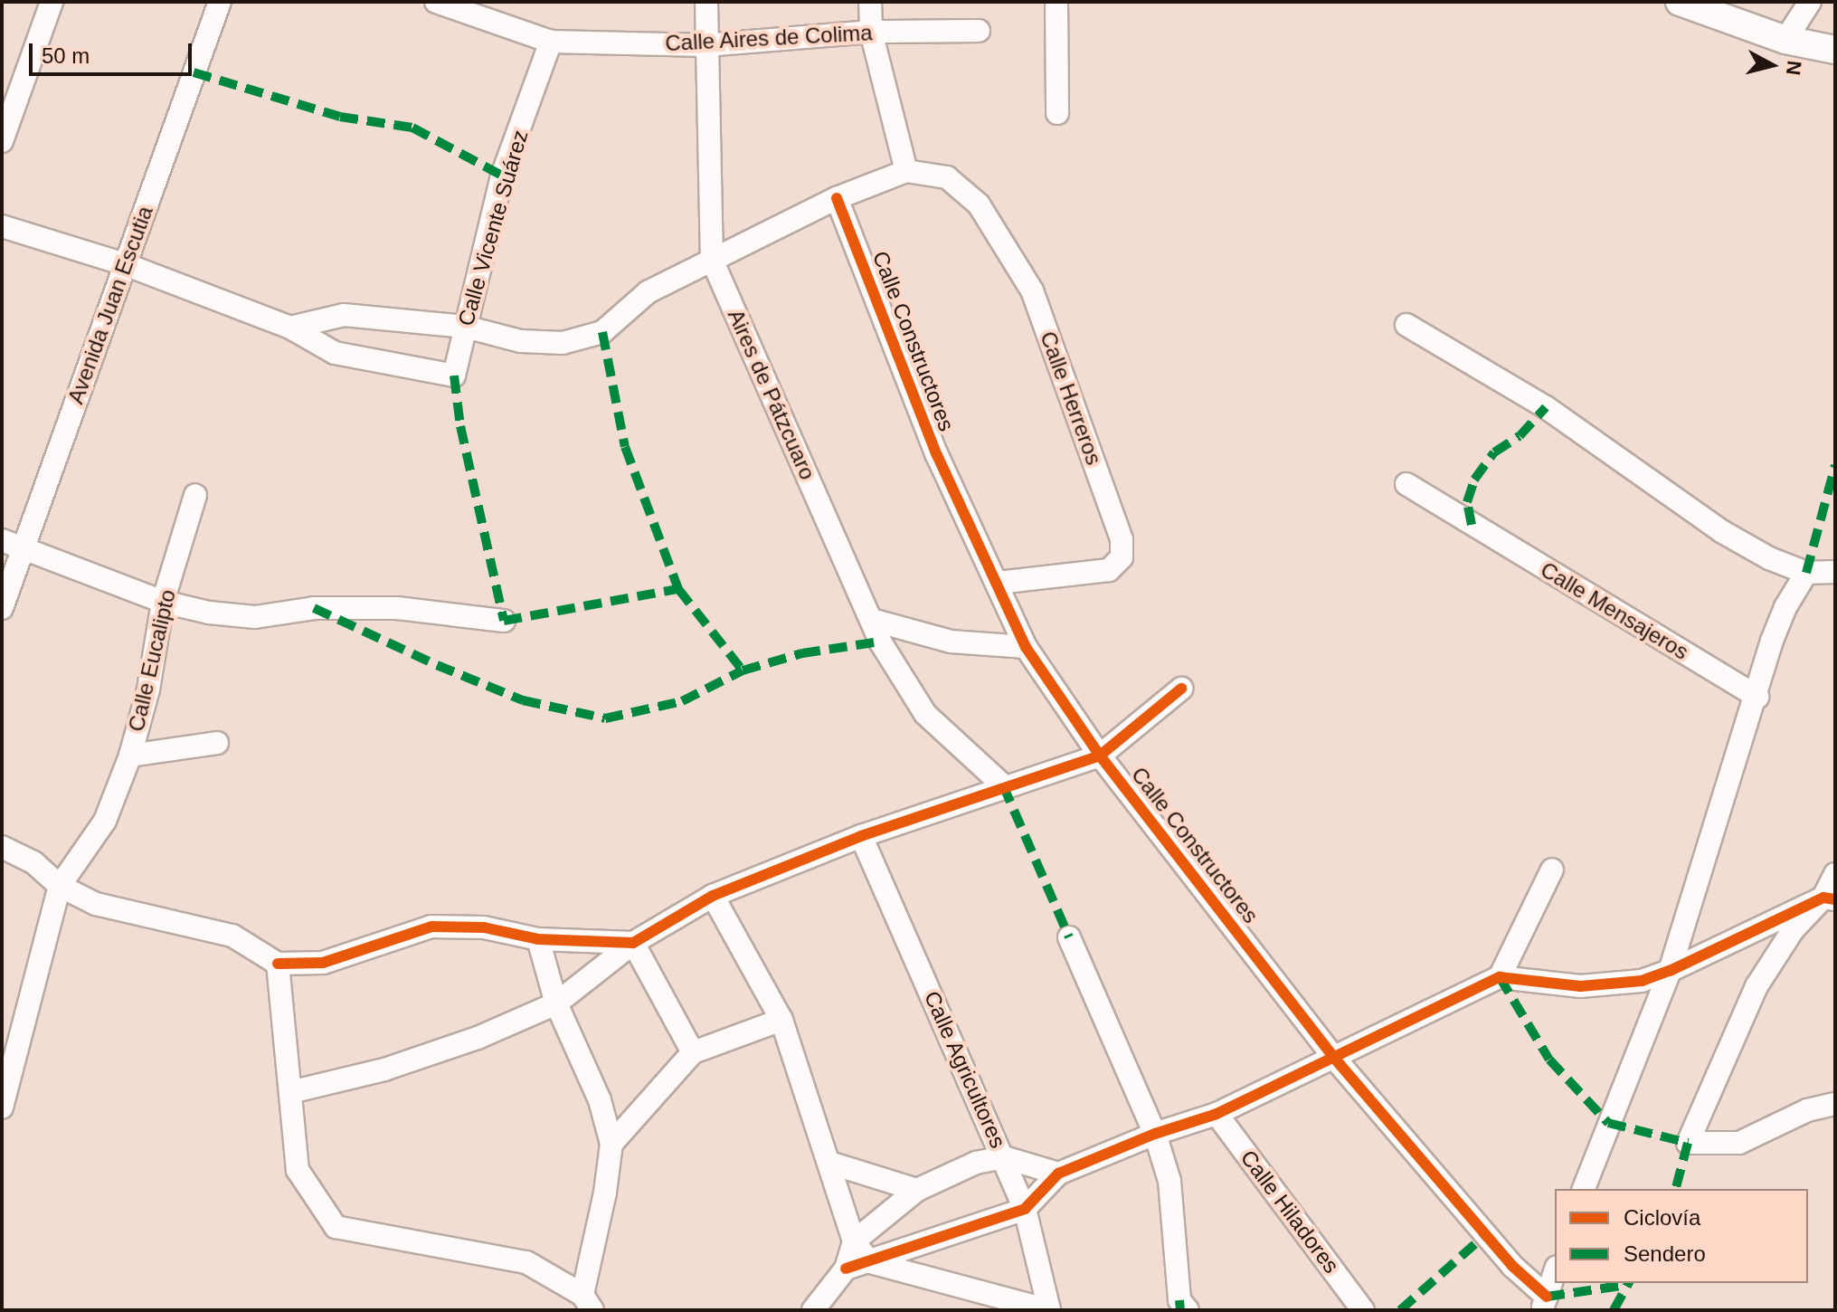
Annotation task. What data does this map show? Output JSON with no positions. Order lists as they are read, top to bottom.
{
  "streets": {
    "street": [
      "Calle Aires de Colima",
      "Calle Vicente Suárez",
      "Avenida Juan Escutia",
      "Calle Constructores",
      "Aires de Pátzcuaro",
      "Calle Herreros",
      "Calle Mensajeros",
      "Calle Eucalipto",
      "Calle Agricultores",
      "Calle Hiladores"
    ]
  },
  "crossings": [
    ["Calle Aires de Colima", "Calle Vicente Suárez"],
    ["Calle Aires de Colima", "Aires de Pátzcuaro"],
    ["Calle Constructores", "Calle Herreros"]
  ],
  "legend": ["Ciclovía", "Sendero"],
  "scale_bar": "50 m",
  "north": "right"
}
